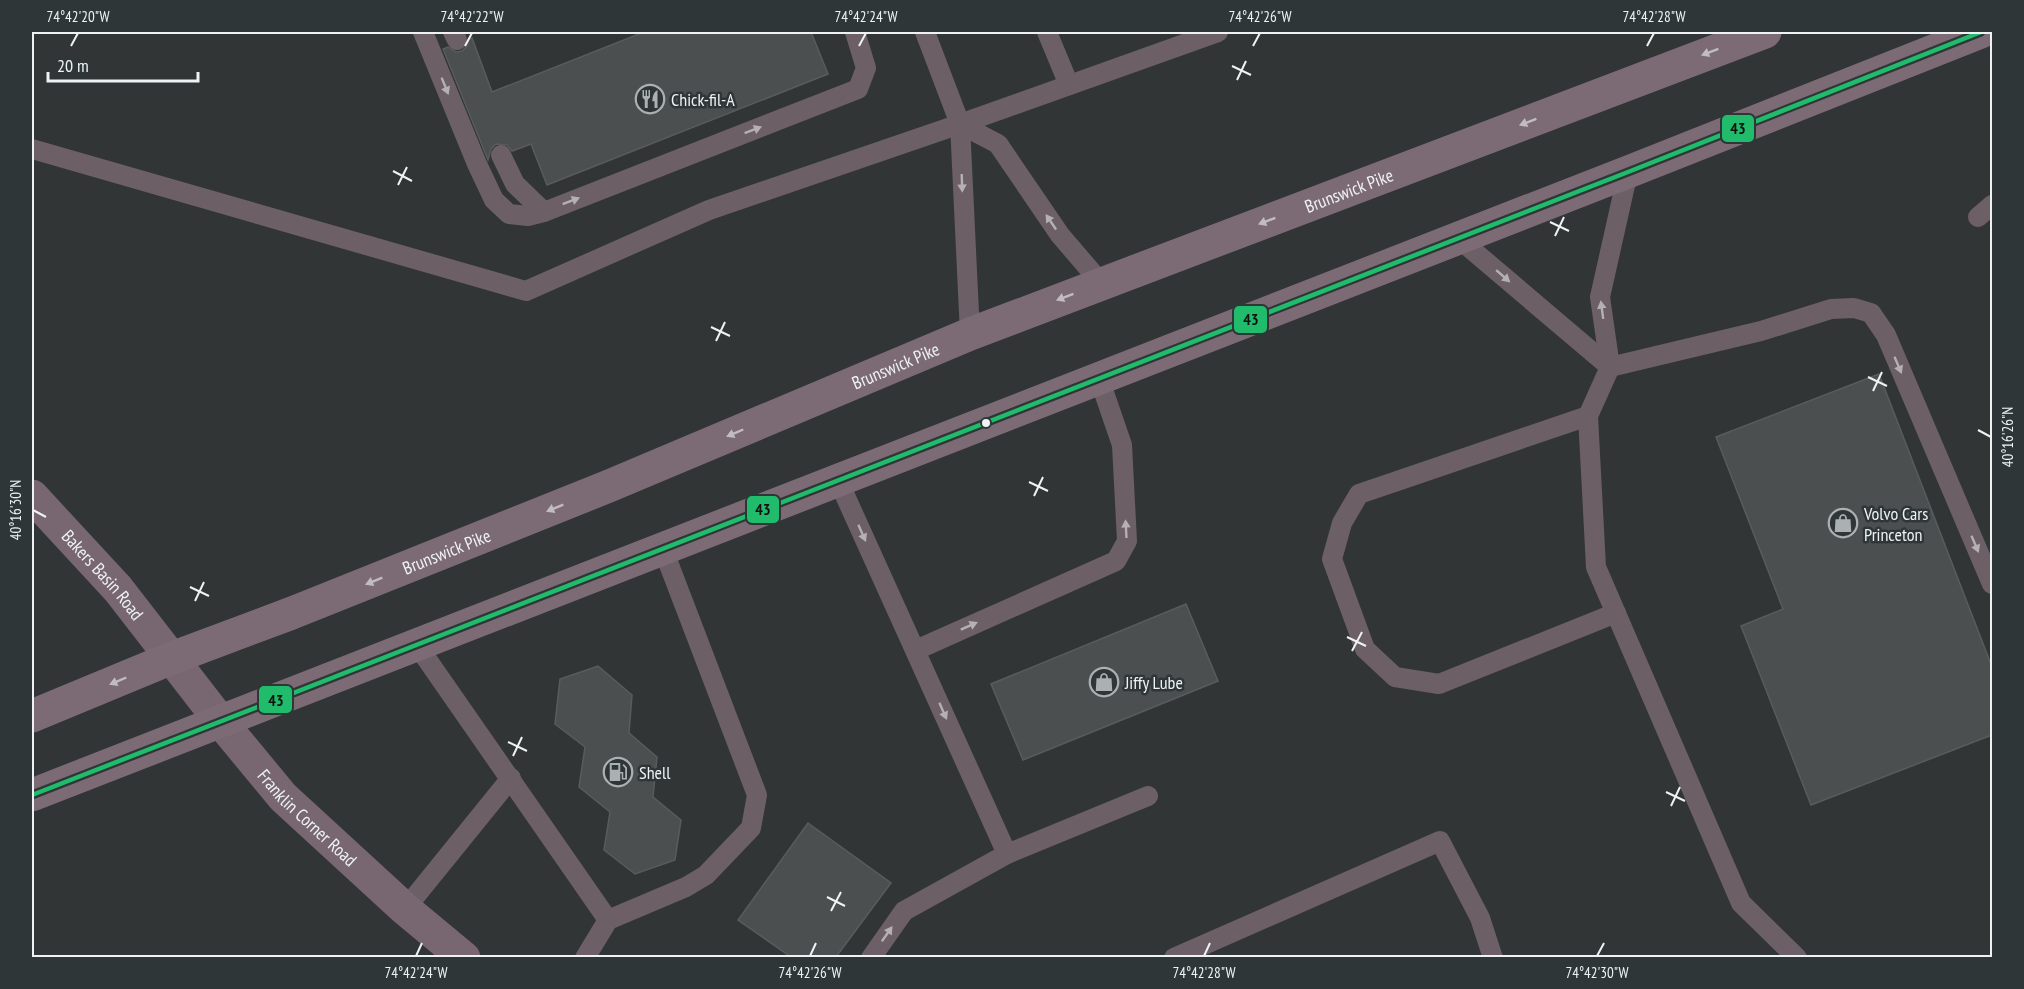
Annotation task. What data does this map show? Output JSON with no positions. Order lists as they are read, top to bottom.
{
  "streets": {
    "highway": ["Brunswick Pike"],
    "main road": ["Bakers Basin Road", "Franklin Corner Road"]
  },
  "crossings": [
    ["Brunswick Pike", "Bakers Basin Road"],
    ["Brunswick Pike", "Franklin Corner Road"],
    ["Bakers Basin Road", "Franklin Corner Road"]
  ],
  "places": {
    "restaurant": ["Chick-fil-A"],
    "shop": ["Volvo Cars Princeton", "Jiffy Lube"],
    "fuel station": ["Shell"]
  },
  "lines": ["transit line 43"],
  "scale_bar": "20 m",
  "coordinates": [
    "74°42'20\"W",
    "74°42'22\"W",
    "74°42'24\"W",
    "74°42'26\"W",
    "74°42'28\"W",
    "40°16'26\"N",
    "40°16'30\"N",
    "74°42'30\"W"
  ]
}
